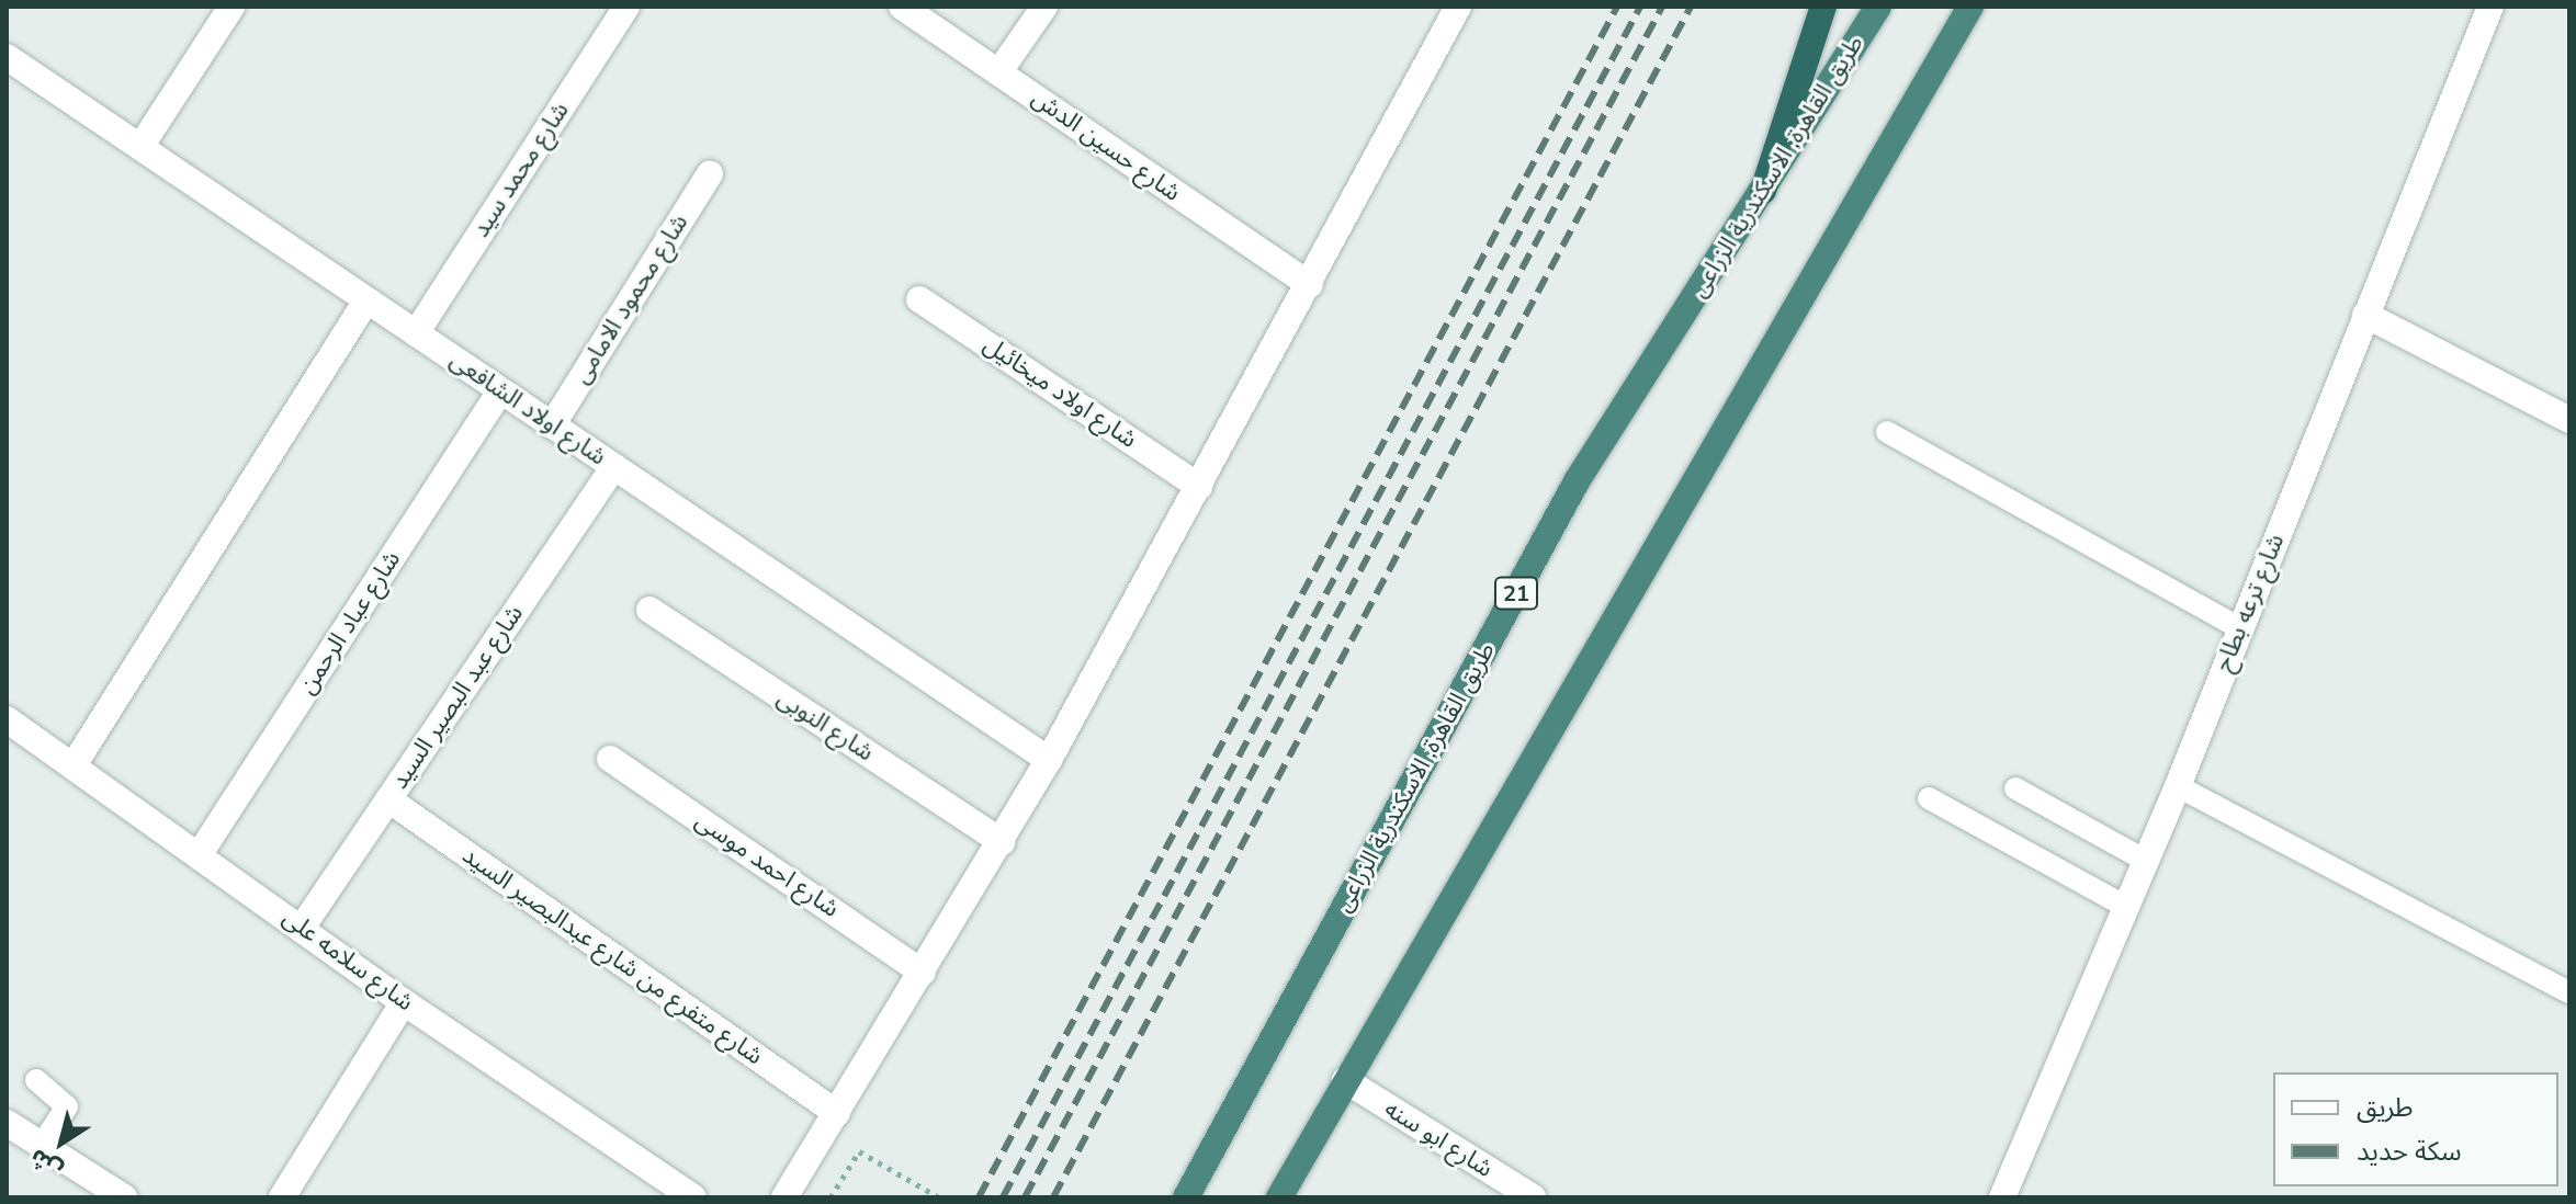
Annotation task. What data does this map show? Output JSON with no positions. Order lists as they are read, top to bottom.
{
  "streets": {
    "highway": ["طريق القاهرة, الاسكندرية الزراعى", "21"],
    "street": [
      "شارع حسين الدش",
      "شارع محمد سيد",
      "شارع محمود الامامى",
      "شارع اولاد ميخائيل",
      "شارع اولاد الشافعى",
      "شارع ترعه بطاح",
      "شارع عباد الرحمن",
      "شارع عبد البصير السيد",
      "شارع النوبى",
      "شارع احمد موسى",
      "شارع متفرع من شارع عبدالبصير السيد",
      "شارع سلامه على",
      "شارع ابو سنه"
    ]
  },
  "crossings": [
    ["شارع محمد سيد", "شارع اولاد الشافعى"],
    ["شارع محمود الامامى", "شارع اولاد الشافعى"],
    ["شارع اولاد الشافعى", "شارع عباد الرحمن"],
    ["شارع اولاد الشافعى", "شارع عبد البصير السيد"],
    ["شارع عباد الرحمن", "شارع سلامه على"],
    ["شارع عبد البصير السيد", "شارع متفرع من شارع عبدالبصير السيد"],
    ["شارع عبد البصير السيد", "شارع سلامه على"]
  ],
  "legend": ["طريق", "سكة حديد"],
  "north": "bottom left"
}
